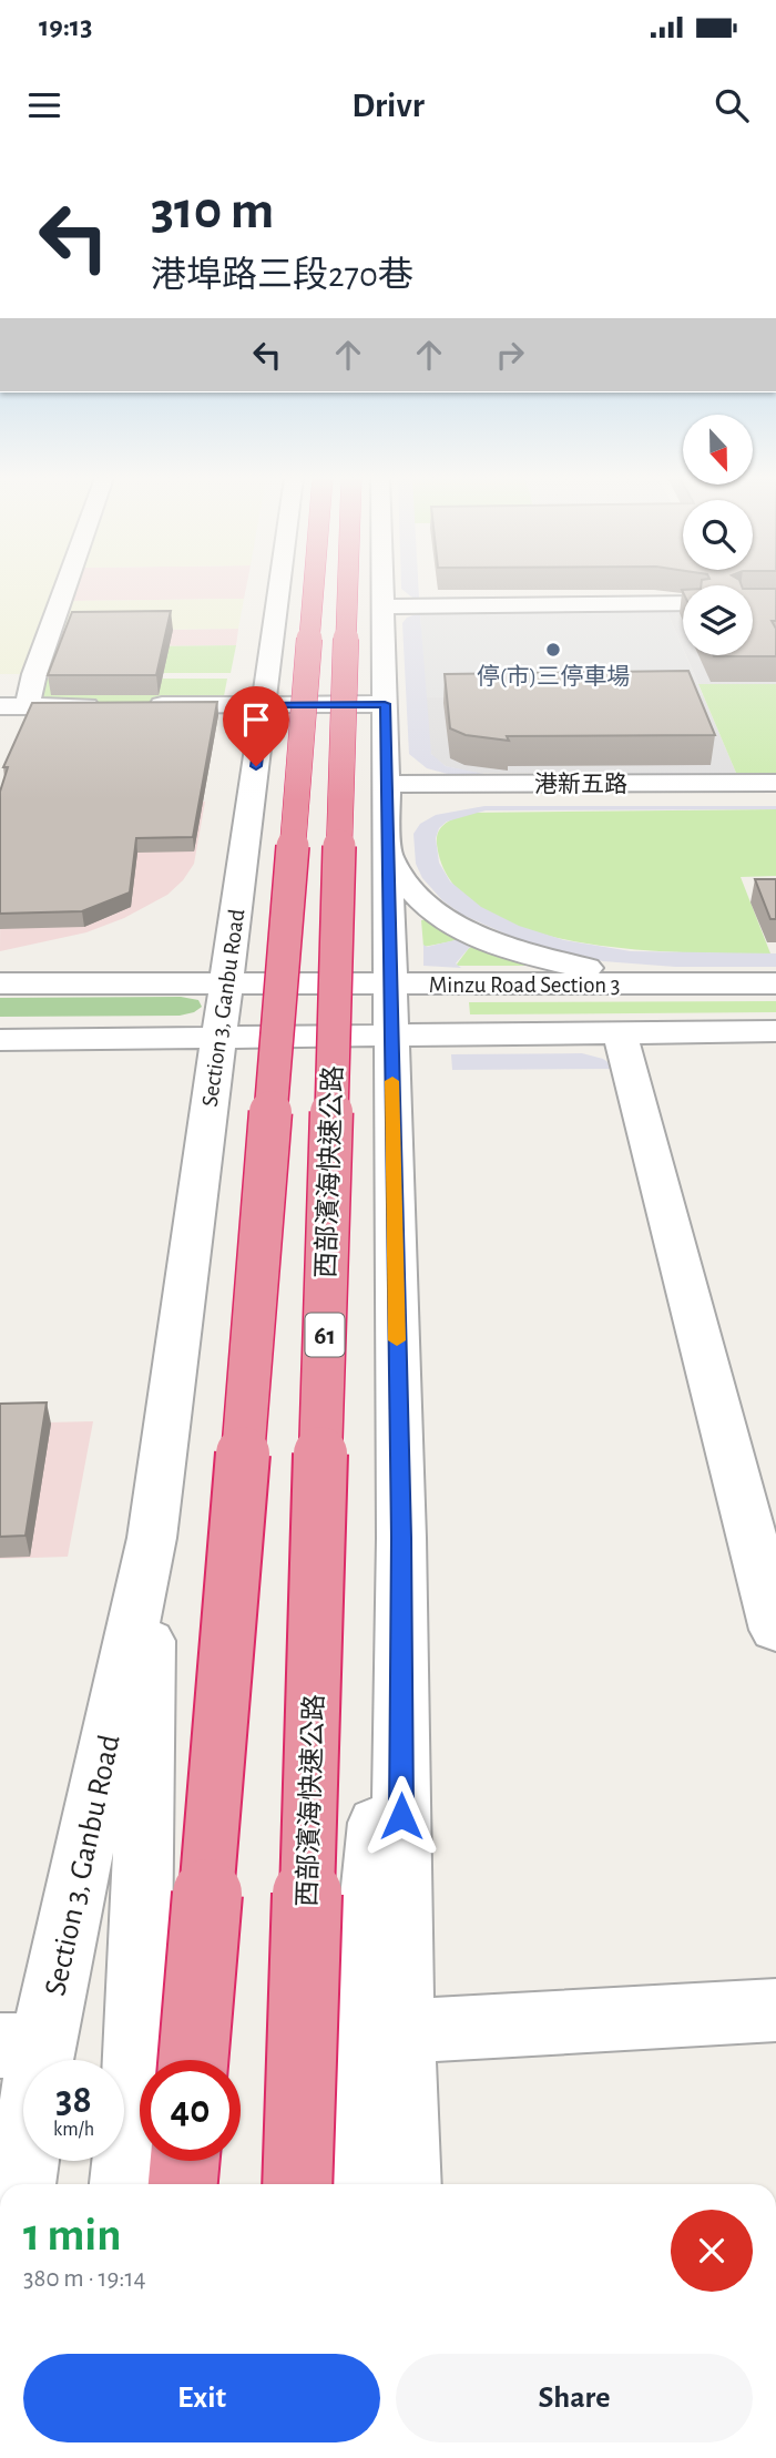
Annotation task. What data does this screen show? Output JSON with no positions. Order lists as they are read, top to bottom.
{
  "streets": {
    "highway": ["西部濱海快速公路", "61"],
    "street": ["港新五路", "Minzu Road Section 3", "Section 3, Ganbu Road"]
  },
  "crossings": [
    ["Minzu Road Section 3", "Section 3, Ganbu Road"]
  ],
  "places": ["停(市)三停車場"],
  "north": "bottom",
  "page": {
    "status": "19:13",
    "header": "Drivr",
    "turn": ["310 m", "港埠路三段270巷"],
    "speed": "38 km/h",
    "limit": "40",
    "heading": ["1 min", "380 m · 19:14"],
    "buttons": ["Exit", "Share"]
  }
}
